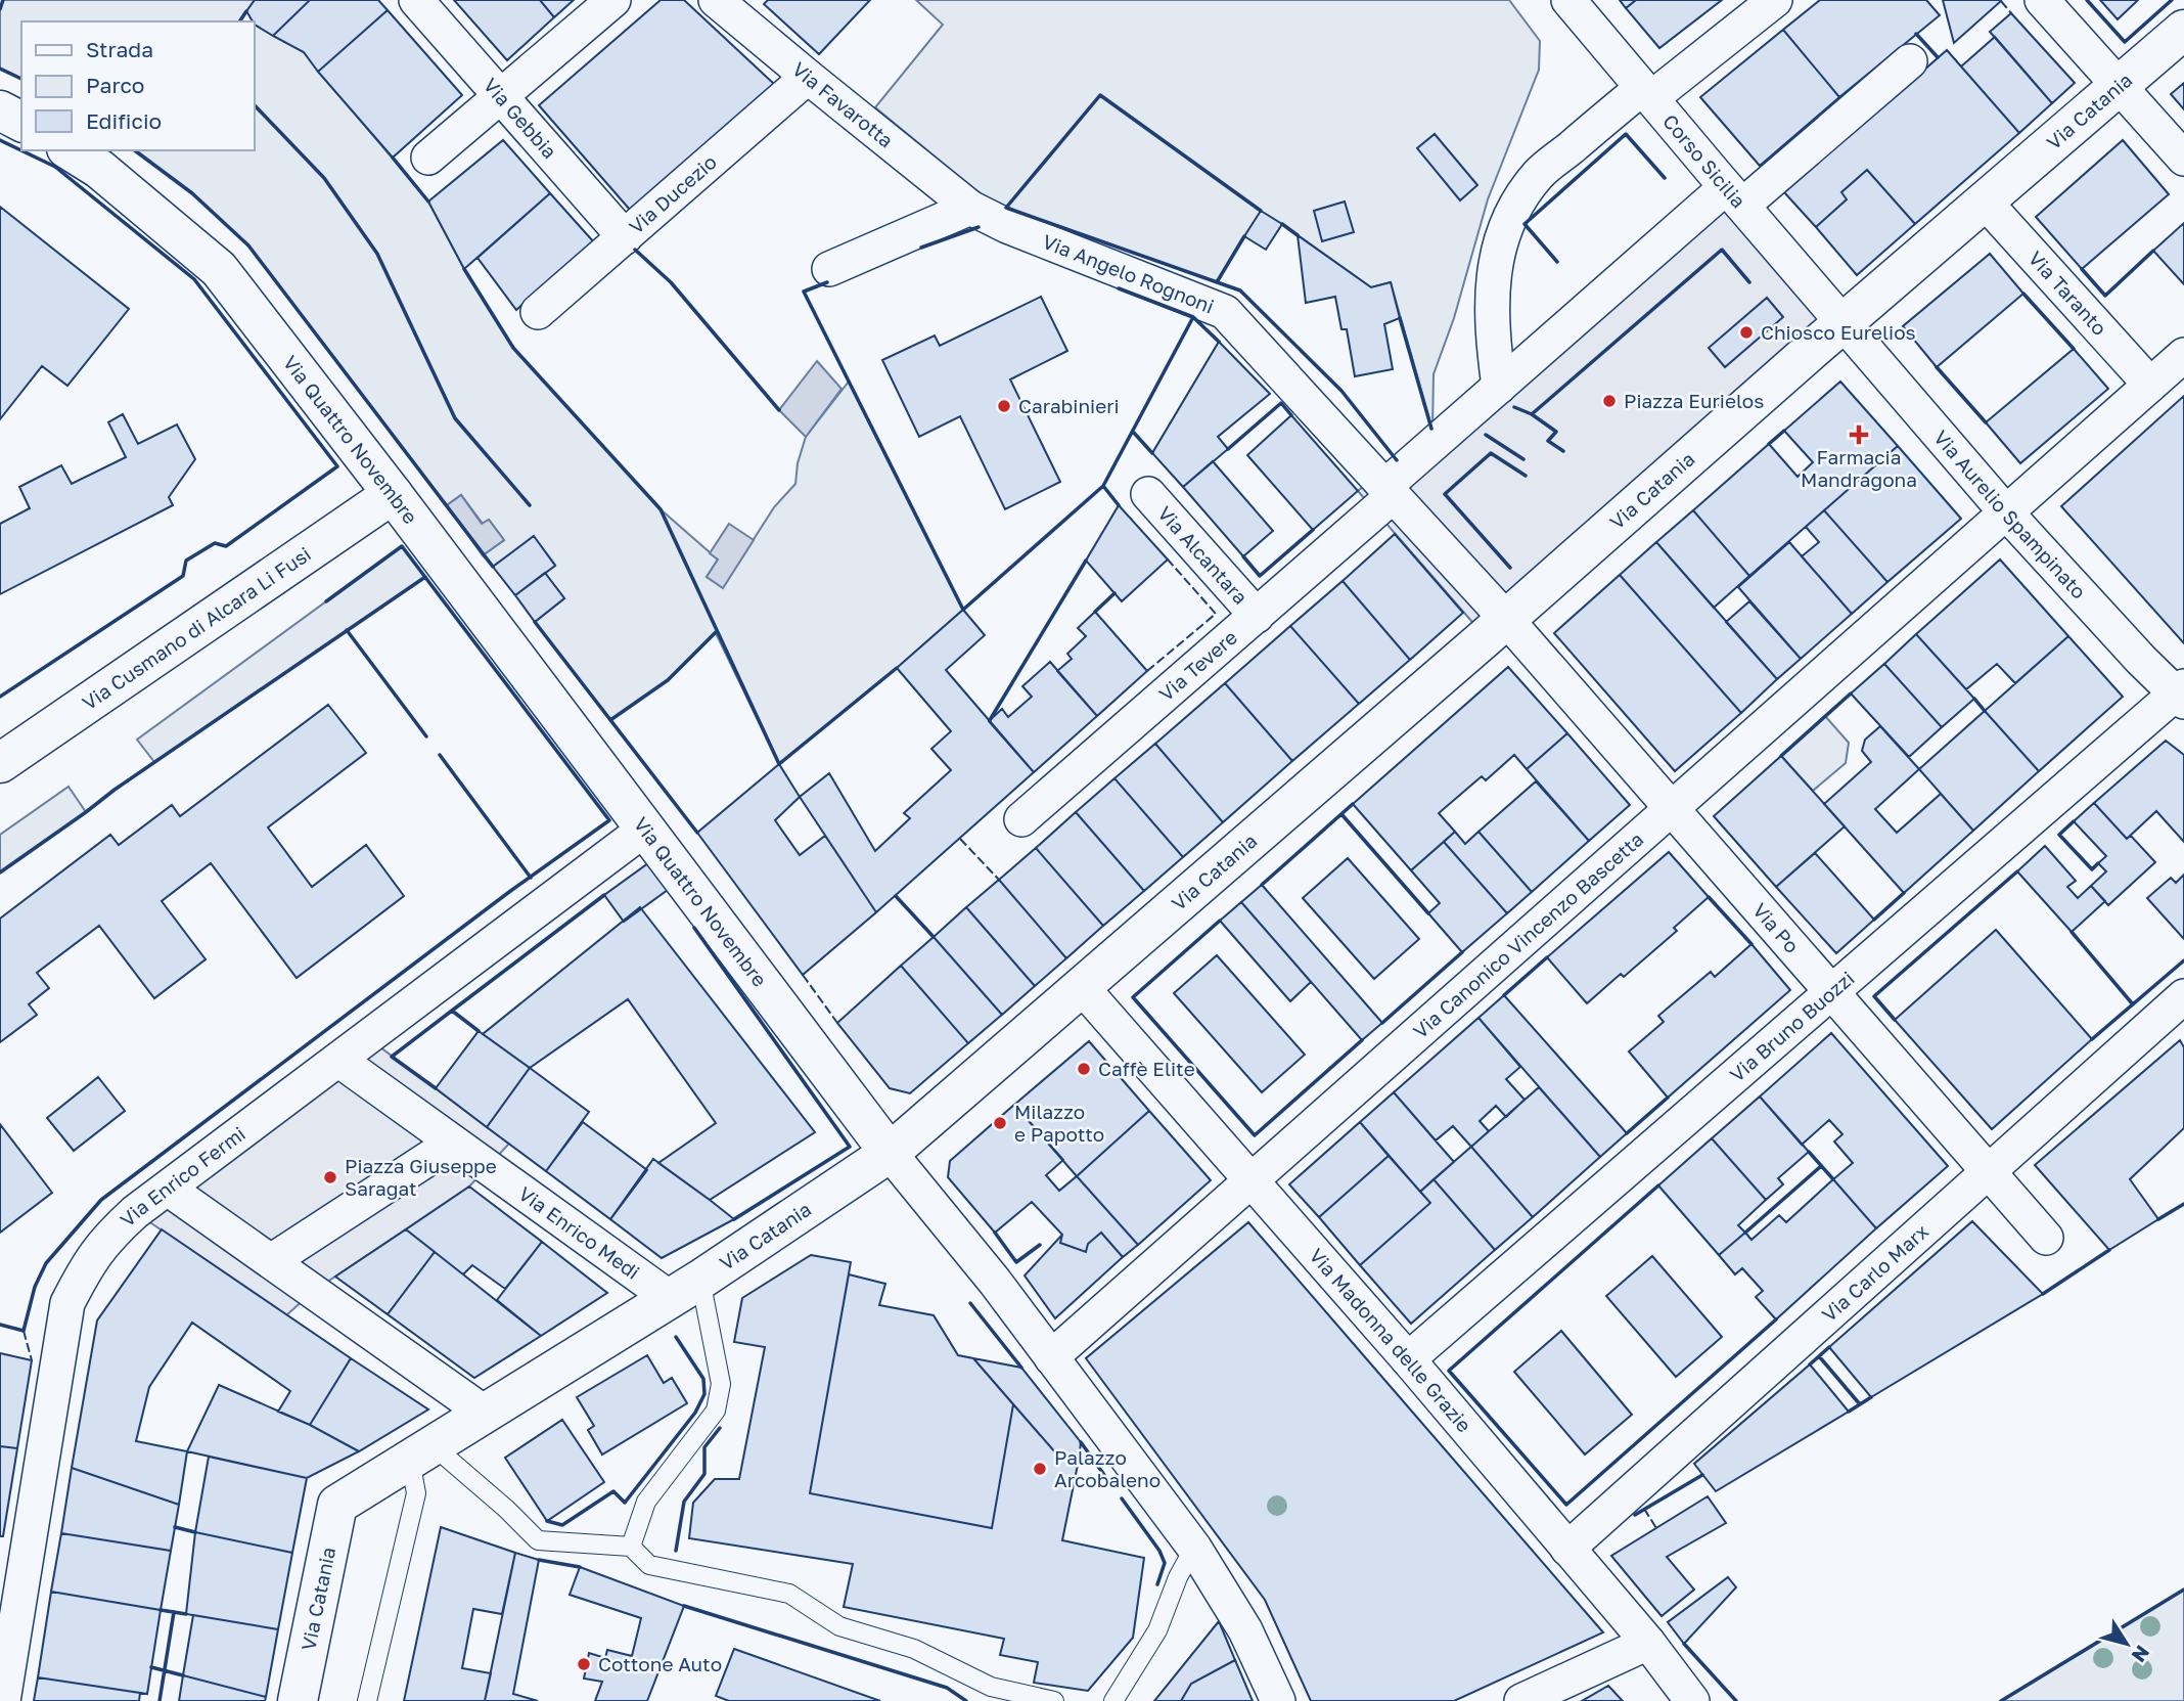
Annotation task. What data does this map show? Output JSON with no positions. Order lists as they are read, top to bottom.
{
  "streets": {
    "street": [
      "Via Favarotta",
      "Via Catania",
      "Via Gebbia",
      "Corso Sicilia",
      "Via Ducezio",
      "Via Angelo Rognoni",
      "Via Taranto",
      "Via Quattro Novembre",
      "Via Aurelio Spampinato",
      "Via Alcantara",
      "Via Cusmano di Alcara Li Fusi",
      "Via Tevere",
      "Via Po",
      "Via Canonico Vincenzo Bascetta",
      "Via Bruno Buozzi",
      "Via Enrico Fermi",
      "Via Enrico Medi",
      "Via Carlo Marx",
      "Via Madonna delle Grazie"
    ]
  },
  "crossings": [
    ["Via Favarotta", "Via Ducezio"],
    ["Via Favarotta", "Via Angelo Rognoni"],
    ["Via Catania", "Corso Sicilia"],
    ["Via Catania", "Via Angelo Rognoni"],
    ["Via Catania", "Via Taranto"],
    ["Via Catania", "Via Quattro Novembre"],
    ["Via Catania", "Via Aurelio Spampinato"],
    ["Via Catania", "Via Po"],
    ["Via Catania", "Via Enrico Medi"],
    ["Via Catania", "Via Madonna delle Grazie"],
    ["Via Gebbia", "Via Ducezio"],
    ["Corso Sicilia", "Via Aurelio Spampinato"],
    ["Corso Sicilia", "Via Tevere"],
    ["Via Angelo Rognoni", "Via Tevere"],
    ["Via Angelo Rognoni", "Via Po"],
    ["Via Taranto", "Via Canonico Vincenzo Bascetta"],
    ["Via Quattro Novembre", "Via Cusmano di Alcara Li Fusi"],
    ["Via Quattro Novembre", "Via Canonico Vincenzo Bascetta"],
    ["Via Quattro Novembre", "Via Enrico Fermi"],
    ["Via Aurelio Spampinato", "Via Canonico Vincenzo Bascetta"],
    ["Via Aurelio Spampinato", "Via Bruno Buozzi"],
    ["Via Alcantara", "Via Tevere"],
    ["Via Po", "Via Canonico Vincenzo Bascetta"],
    ["Via Po", "Via Bruno Buozzi"],
    ["Via Po", "Via Carlo Marx"],
    ["Via Canonico Vincenzo Bascetta", "Via Madonna delle Grazie"],
    ["Via Bruno Buozzi", "Via Madonna delle Grazie"],
    ["Via Enrico Fermi", "Via Enrico Medi"],
    ["Via Carlo Marx", "Via Madonna delle Grazie"]
  ],
  "places": {
    "other": [
      "Chiosco Eurelios",
      "Piazza Eurielos",
      "Carabinieri",
      "Caffè Elite",
      "Milazzo e Papotto",
      "Piazza Giuseppe Saragat",
      "Palazzo Arcobaleno",
      "Cottone Auto"
    ],
    "health": ["Farmacia Mandragona"]
  },
  "legend": ["Strada", "Parco", "Edificio"],
  "north": "bottom right"
}
